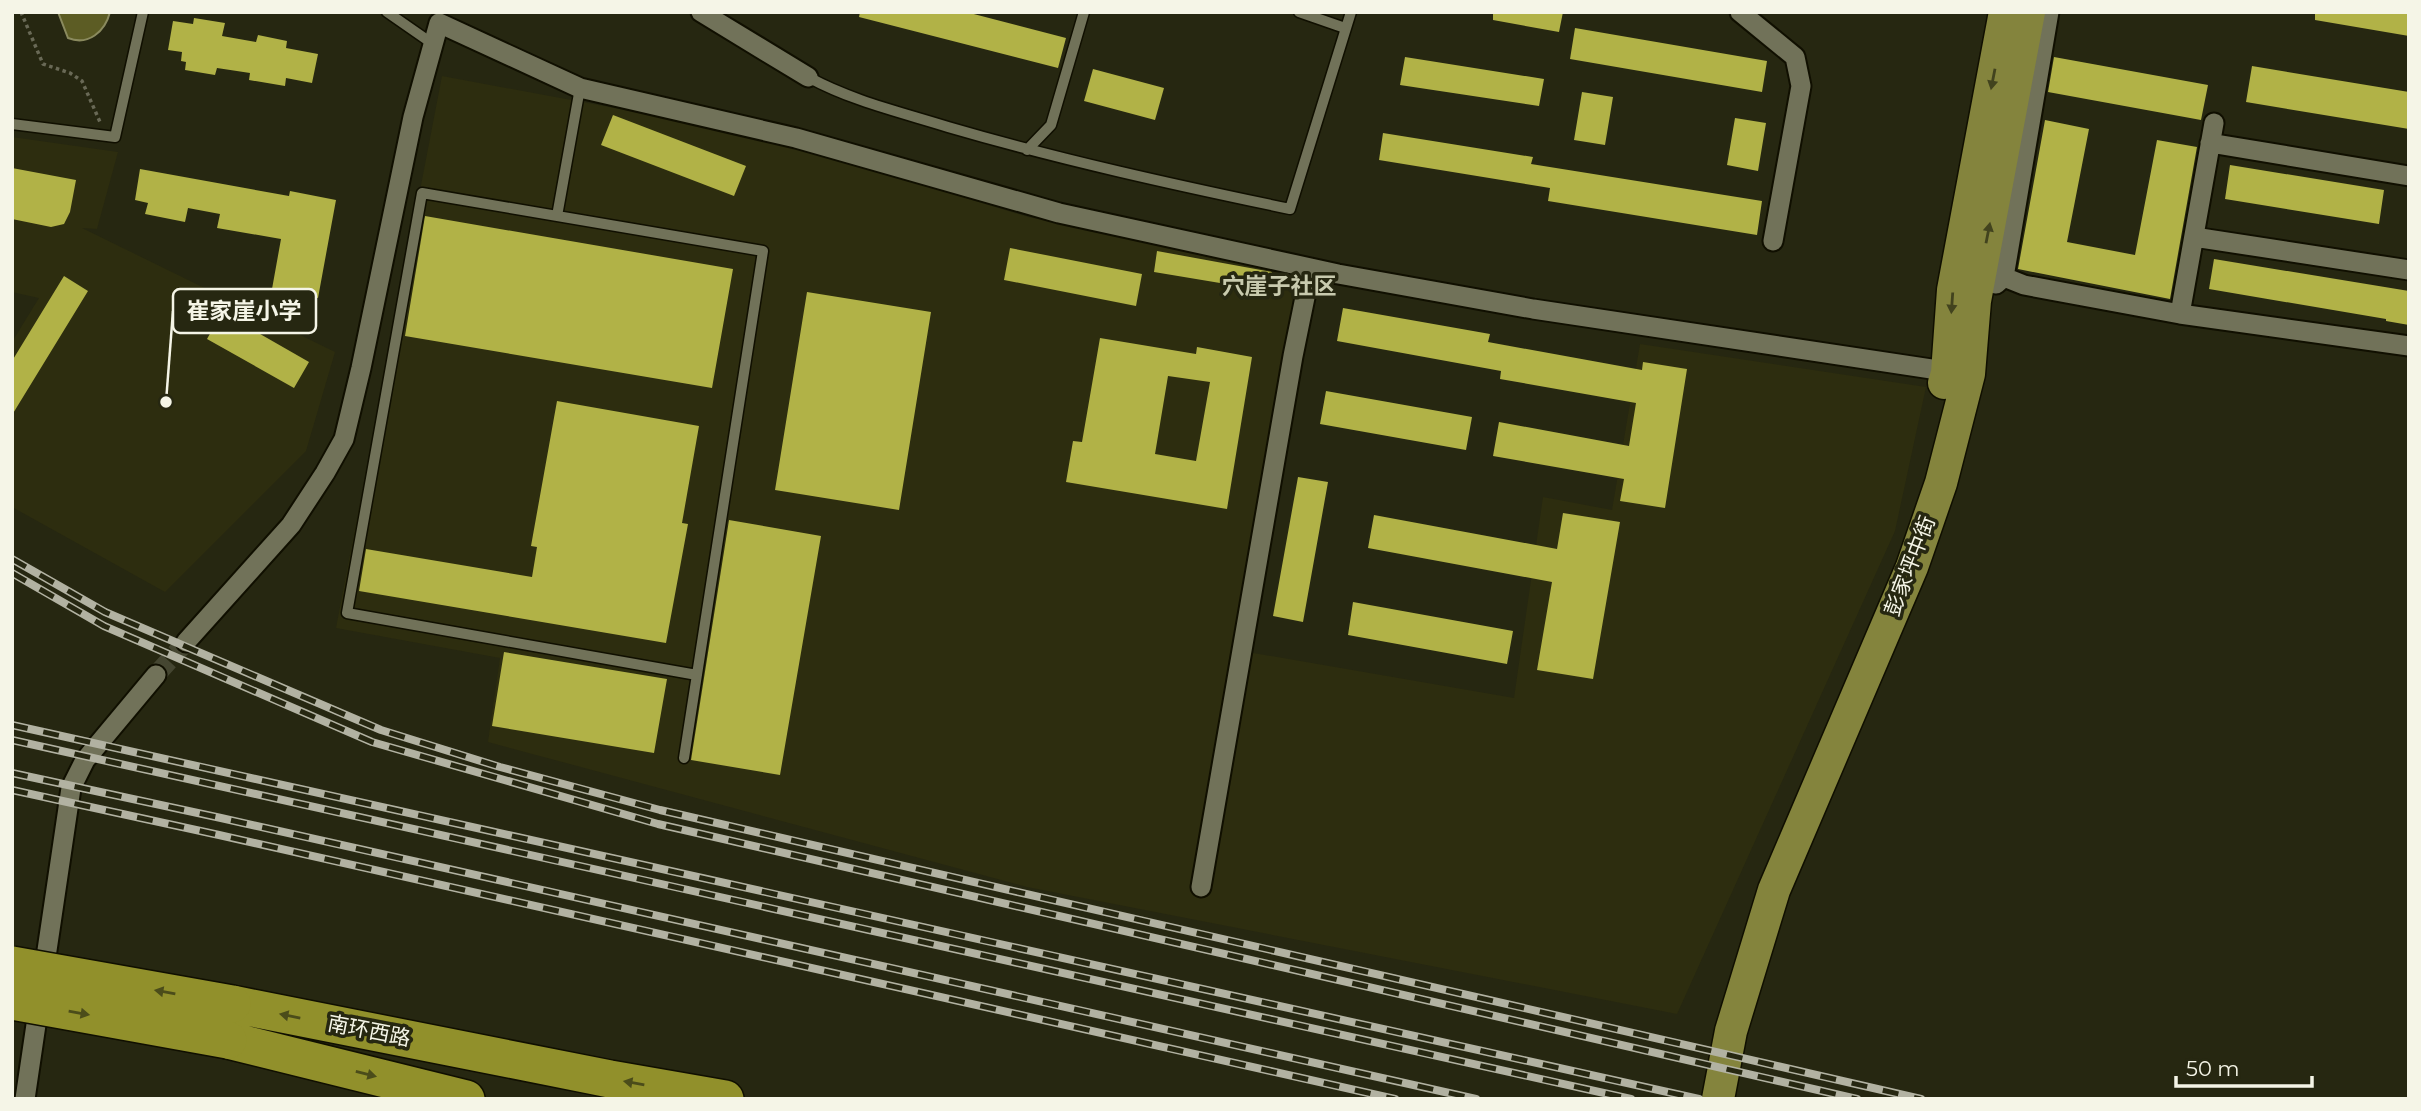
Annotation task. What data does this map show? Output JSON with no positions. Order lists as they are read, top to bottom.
{
  "streets": {
    "highway": ["南环西路"],
    "main road": ["彭家坪中街"]
  },
  "districts": ["穴崖子社区"],
  "places": ["崔家崖小学"],
  "scale_bar": "50 m"
}
